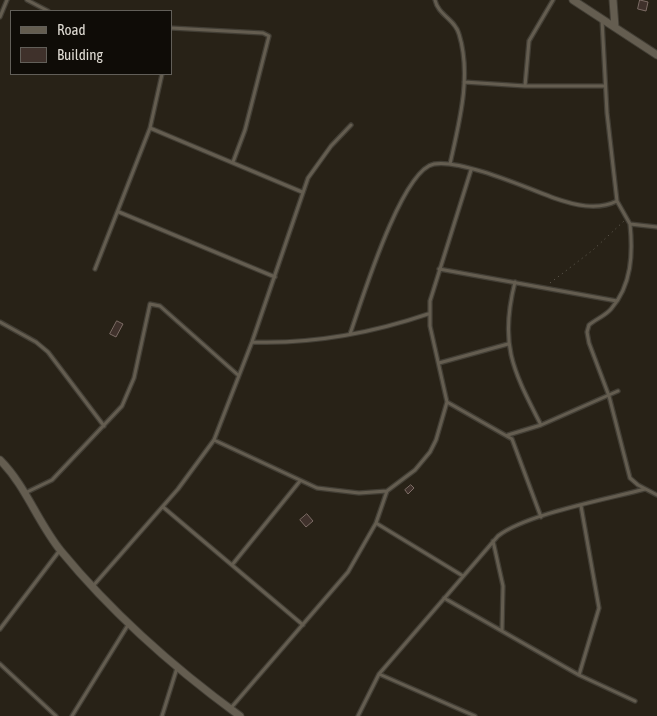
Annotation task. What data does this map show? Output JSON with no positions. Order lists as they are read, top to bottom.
{
  "legend": ["Road", "Building"]
}
